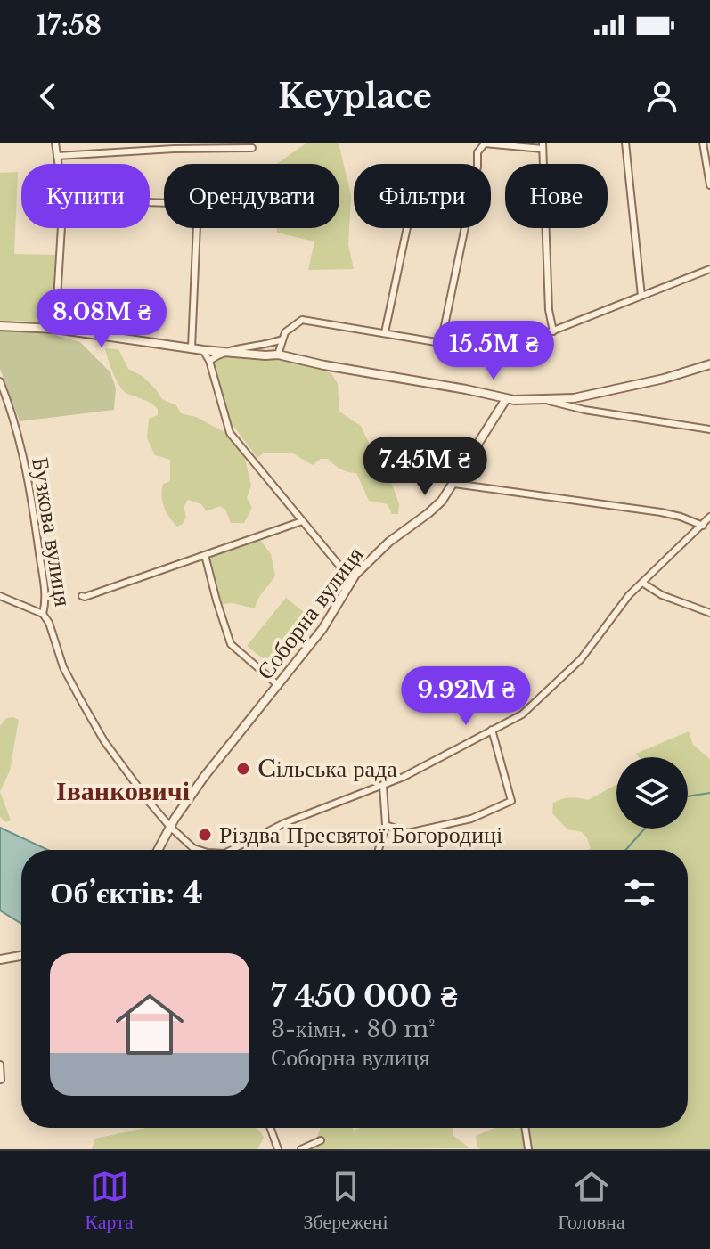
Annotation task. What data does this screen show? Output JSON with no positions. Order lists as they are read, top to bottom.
{
  "streets": {
    "street": ["Бузкова вулиця", "Соборна вулиця"]
  },
  "crossings": [
    ["Бузкова вулиця", "Соборна вулиця"]
  ],
  "districts": ["Іванковичі"],
  "places": ["Cільська рада", "Різдва Пресвятої Богородиці"],
  "page": {
    "status": "17:58",
    "header": "Keyplace",
    "chip": [
      "Купити",
      "Орендувати",
      "Фільтри",
      "Нове"
    ],
    "price": [
      "8.08M ₴",
      "15.5M ₴",
      "7.45M ₴",
      "9.92M ₴"
    ],
    "heading": "Об’єктів: 4",
    "list": [
      {
        "name": "7 450 000 ₴",
        "note": "3-кімн. · 80 m² · Соборна вулиця"
      }
    ],
    "tabs": ["Карта", "Збережені", "Головна"]
  }
}
